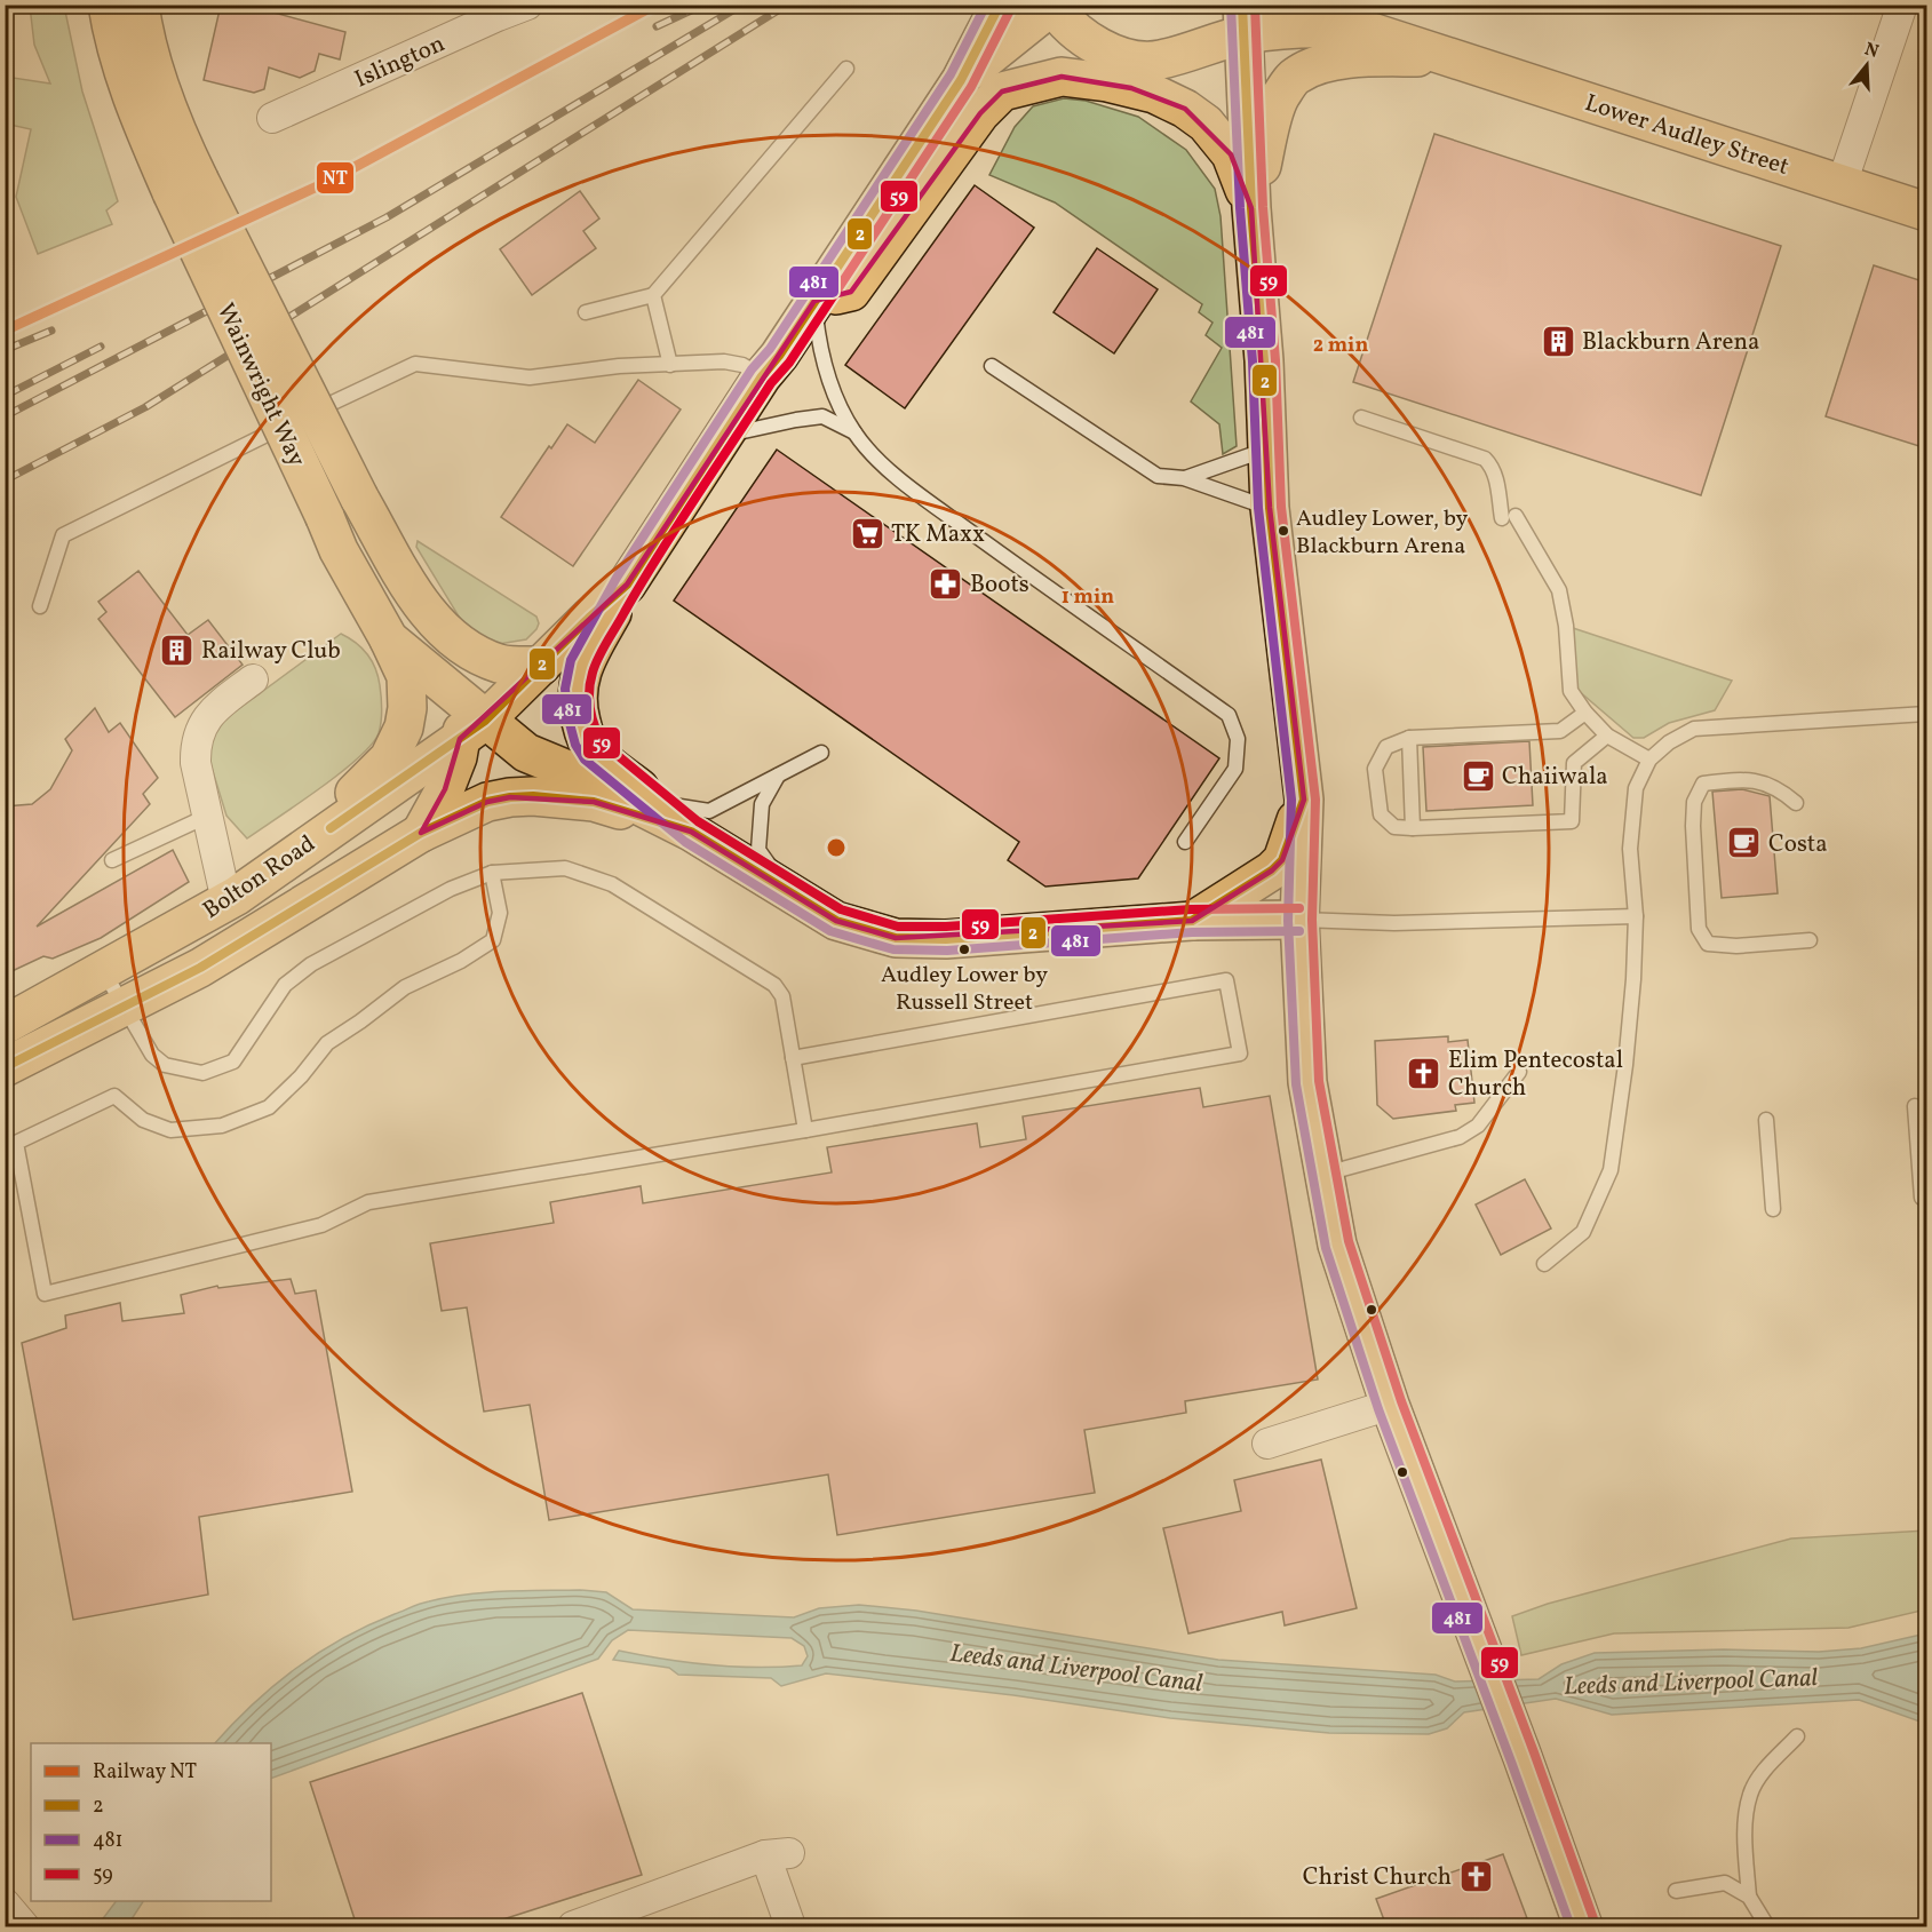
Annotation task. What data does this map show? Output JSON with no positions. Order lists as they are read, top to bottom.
{
  "streets": {
    "highway": ["Lower Audley Street", "Wainwright Way", "Bolton Road"],
    "street": ["Islington"]
  },
  "crossings": [
    ["Wainwright Way", "Bolton Road"]
  ],
  "water": ["Leeds and Liverpool Canal"],
  "places": {
    "building": ["Blackburn Arena", "Railway Club"],
    "other": ["Audley Lower, by Blackburn Arena", "Audley Lower by Russell Street"],
    "supermarket": ["TK Maxx"],
    "pharmacy": ["Boots"],
    "cafe": ["Chaiiwala", "Costa"],
    "church": ["Elim Pentecostal Church", "Christ Church"]
  },
  "lines": [
    "rail line NT",
    "transit line 2",
    "transit line 481",
    "transit line 59"
  ],
  "legend": [
    "Railway NT",
    "2",
    "481",
    "59"
  ],
  "north": "top",
  "rings": ["2 min", "1 min"]
}
